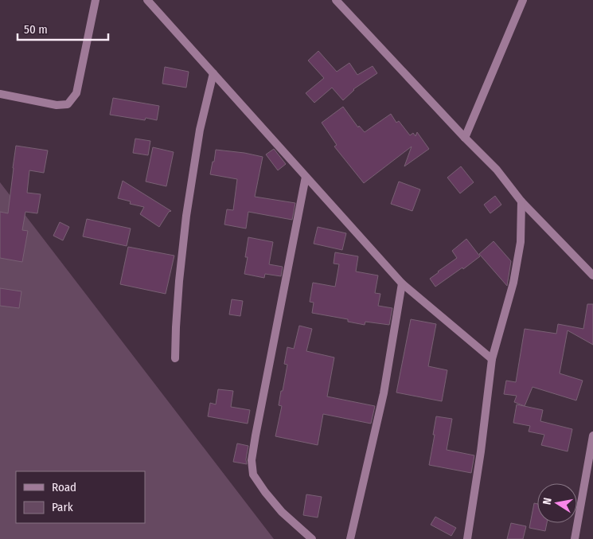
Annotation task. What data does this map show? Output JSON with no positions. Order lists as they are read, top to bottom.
{
  "legend": ["Road", "Park"],
  "scale_bar": "50 m",
  "north": "left"
}
